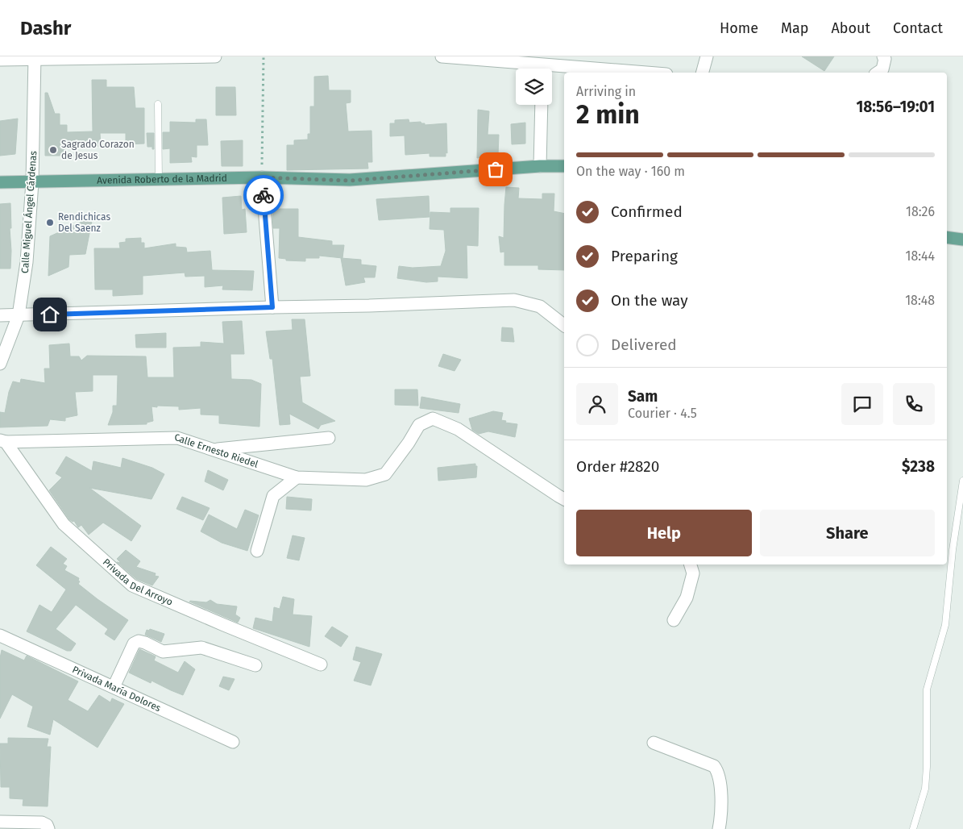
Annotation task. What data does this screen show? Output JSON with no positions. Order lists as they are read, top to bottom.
{
  "streets": {
    "main road": ["Avenida Roberto de la Madrid"],
    "street": [
      "Calle Miguel Ángel Cárdenas",
      "Calle Ernesto Riedel",
      "Privada Del Arroyo",
      "Privada María Dolores"
    ]
  },
  "crossings": [
    ["Avenida Roberto de la Madrid", "Calle Miguel Ángel Cárdenas"],
    ["Calle Ernesto Riedel", "Privada Del Arroyo"]
  ],
  "places": ["Sagrado Corazon de Jesus", "Rendichicas Del Saenz"],
  "page": {
    "header": "Dashr",
    "nav": [
      "Home",
      "Map",
      "About",
      "Contact"
    ],
    "heading": ["2 min", "Arriving in", "18:56–19:01"],
    "panel": [
      "Sam",
      "Courier · 4.5",
      "Order #2820",
      "$238"
    ],
    "bar": "On the way · 160 m",
    "list": [
      ["Confirmed", "18:26"],
      ["Preparing", "18:44"],
      ["On the way", "18:48"],
      "Delivered"
    ],
    "buttons": ["Help", "Share"]
  }
}
